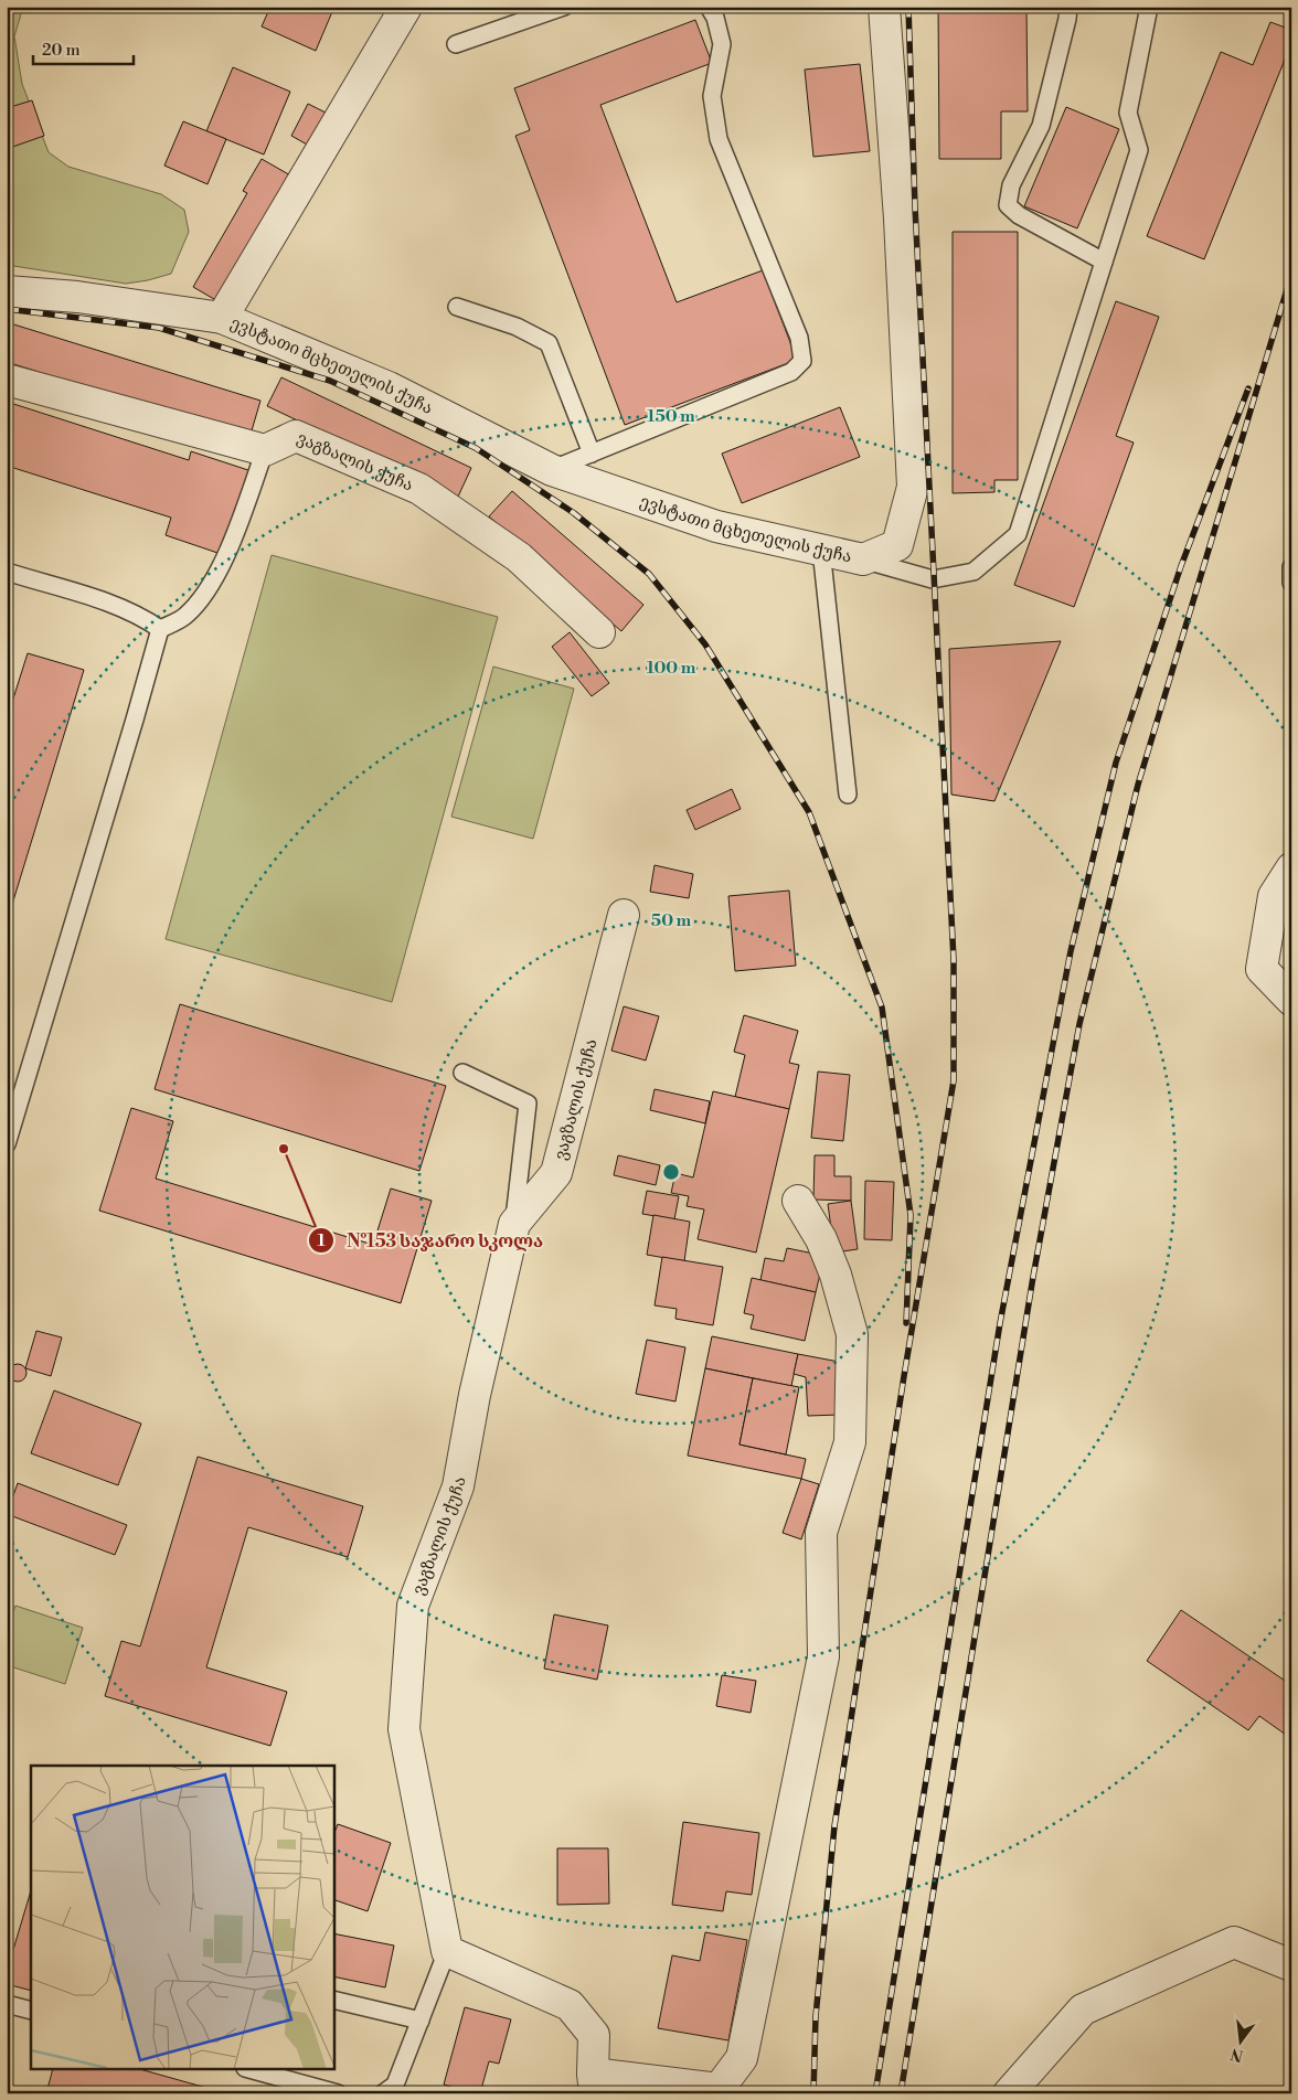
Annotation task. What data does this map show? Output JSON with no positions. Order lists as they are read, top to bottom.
{
  "streets": {
    "street": ["ევსტათი მცხეთელის ქუჩა", "ვაგზალის ქუჩა"]
  },
  "places": ["№153 საჯარო სკოლა"],
  "scale_bar": "20 m",
  "north": "bottom",
  "rings": ["150 m", "100 m", "50 m"]
}
